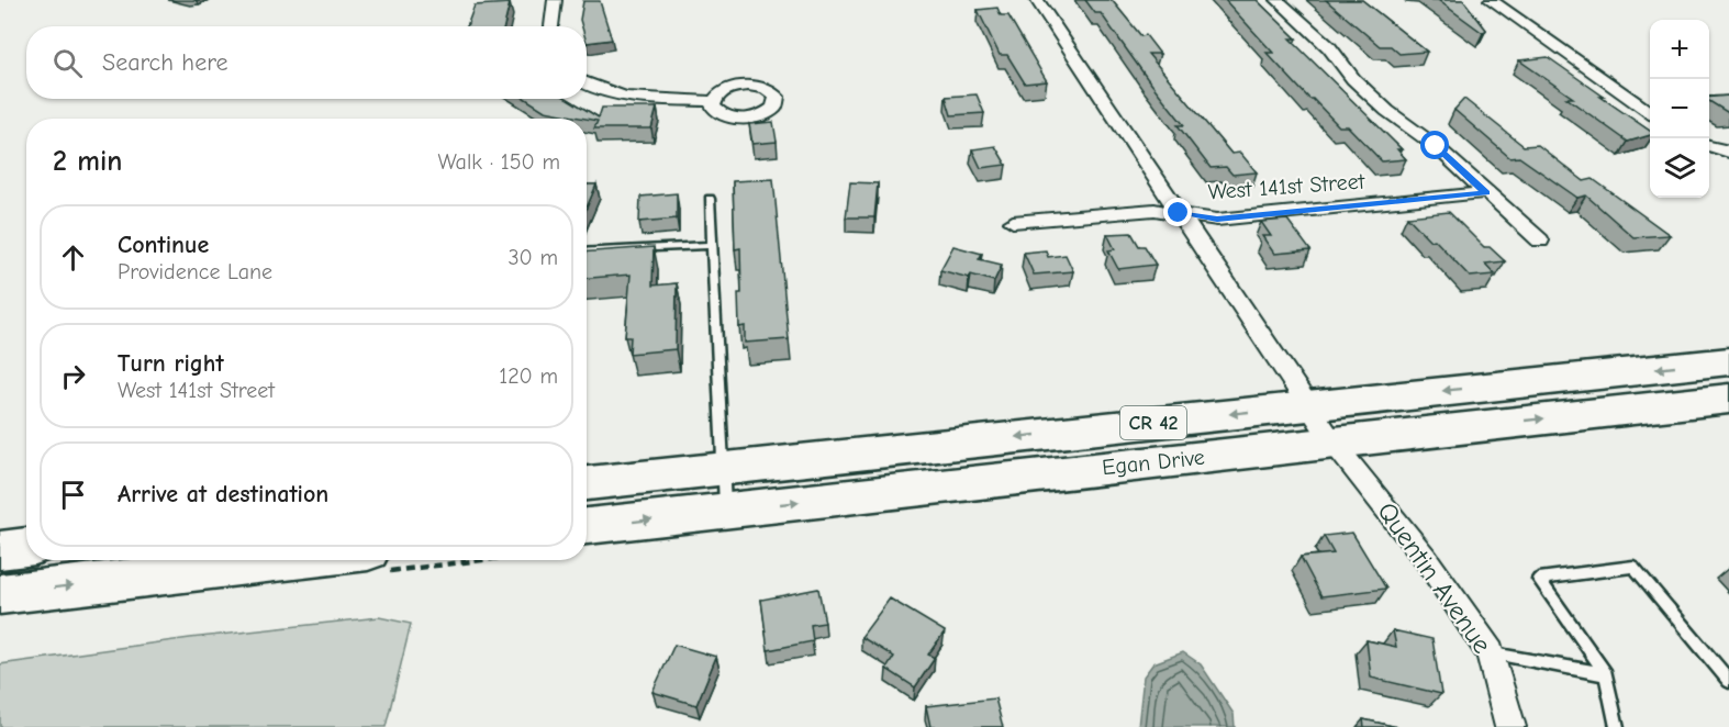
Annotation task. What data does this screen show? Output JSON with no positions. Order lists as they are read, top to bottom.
{
  "streets": {
    "highway": ["CR 42", "Egan Drive"],
    "street": ["West 141st Street", "Quentin Avenue"]
  },
  "crossings": [
    ["West 141st Street", "Quentin Avenue"],
    ["Egan Drive", "Quentin Avenue"]
  ],
  "page": {
    "map_buttons": ["+", "−"],
    "search": "Search here",
    "heading": ["2 min", "Walk · 150 m"],
    "list": [
      ["Continue", "Providence Lane", "30 m"],
      ["Turn right", "West 141st Street", "120 m"],
      "Arrive at destination"
    ]
  }
}
